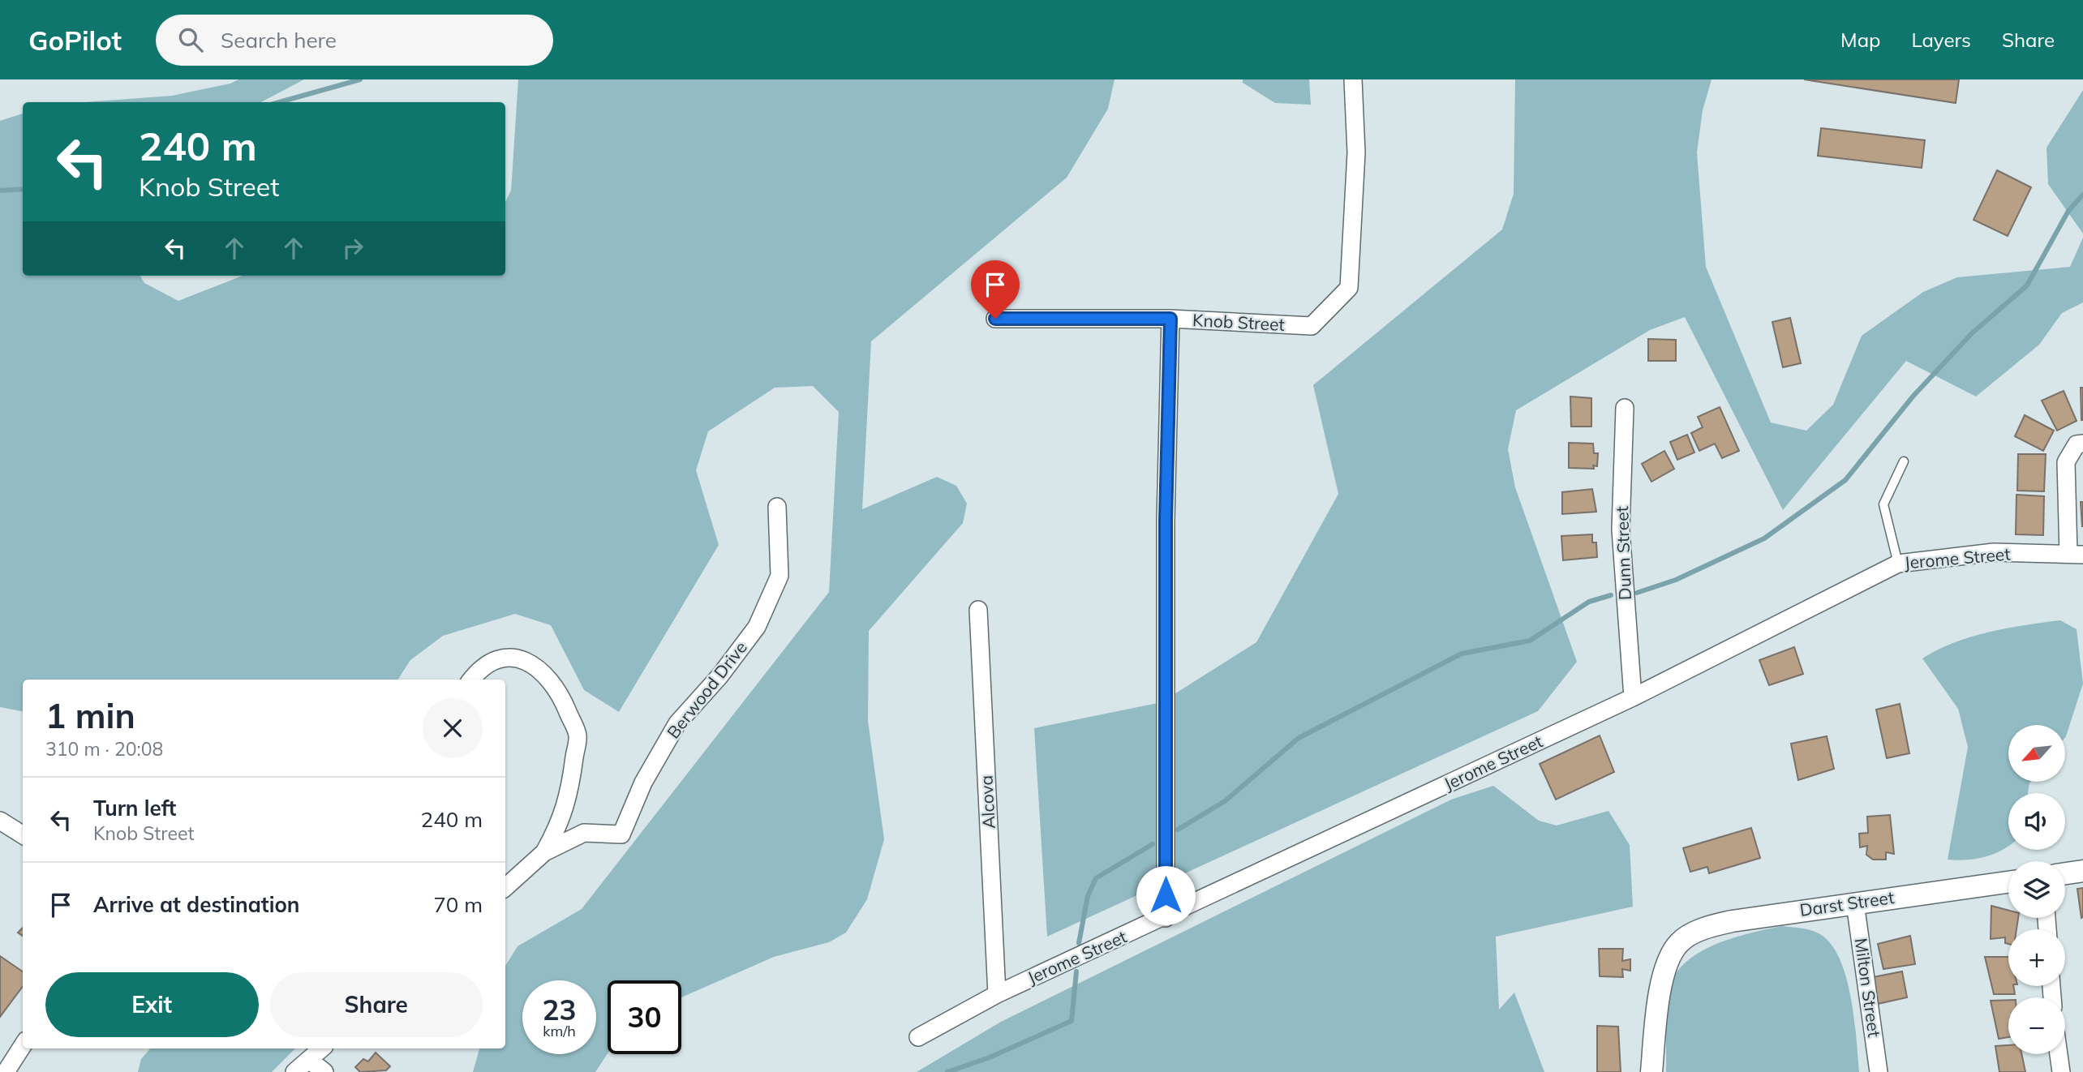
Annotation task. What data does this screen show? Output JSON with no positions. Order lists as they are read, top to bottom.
{
  "streets": {
    "street": [
      "Knob Street",
      "Dunn Street",
      "Jerome Street",
      "Berwood Drive",
      "Alcova",
      "Darst Street",
      "Milton Street"
    ]
  },
  "crossings": [
    ["Dunn Street", "Jerome Street"],
    ["Jerome Street", "Alcova"],
    ["Darst Street", "Milton Street"]
  ],
  "north": "bottom left",
  "page": {
    "header": "GoPilot",
    "search": "Search here",
    "nav": ["Map", "Layers", "Share"],
    "turn": ["240 m", "Knob Street"],
    "heading": ["1 min", "310 m · 20:08"],
    "map_buttons": ["+", "−"],
    "list": [
      {
        "name": "Turn left",
        "note": "Knob Street",
        "value": "240 m"
      },
      {
        "name": "Arrive at destination",
        "value": "70 m"
      }
    ],
    "buttons": ["Exit", "Share"],
    "speed": "23 km/h",
    "limit": "30"
  }
}
